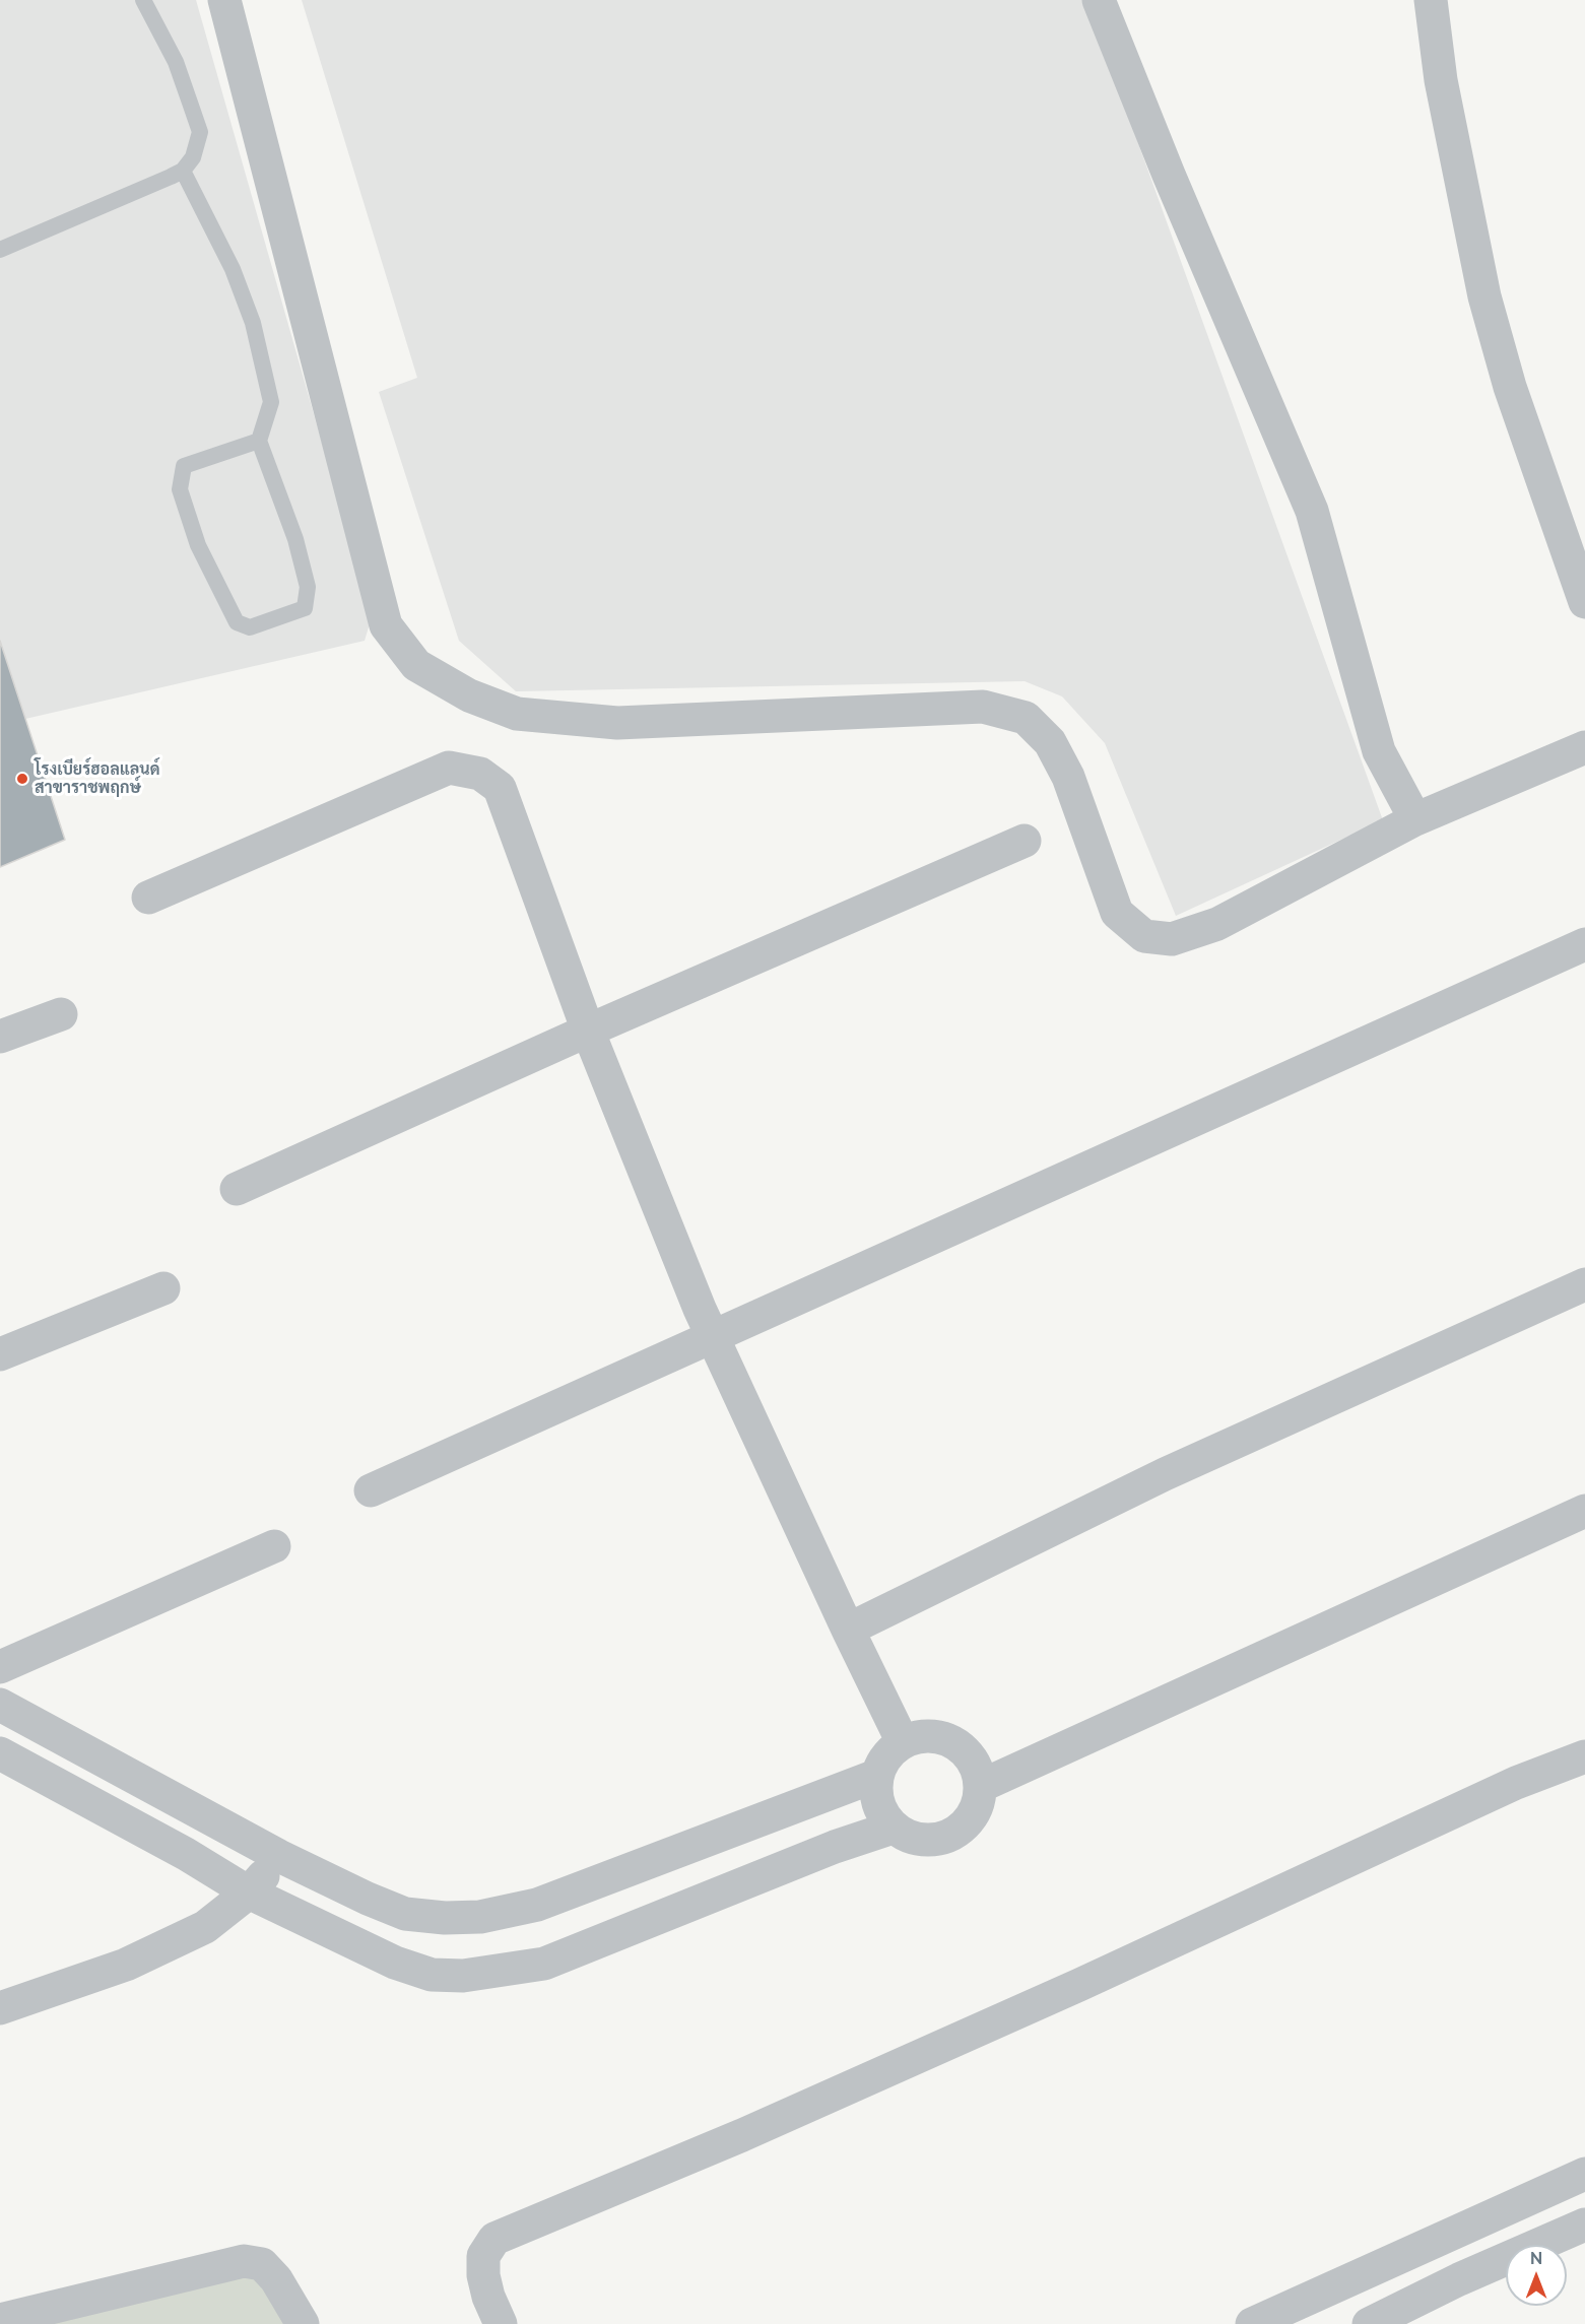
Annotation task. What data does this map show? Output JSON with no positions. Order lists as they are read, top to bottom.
{
  "places": ["โรงเบียร์ฮอลแลนด์ สาขาราชพฤกษ์"],
  "north": "top"
}
